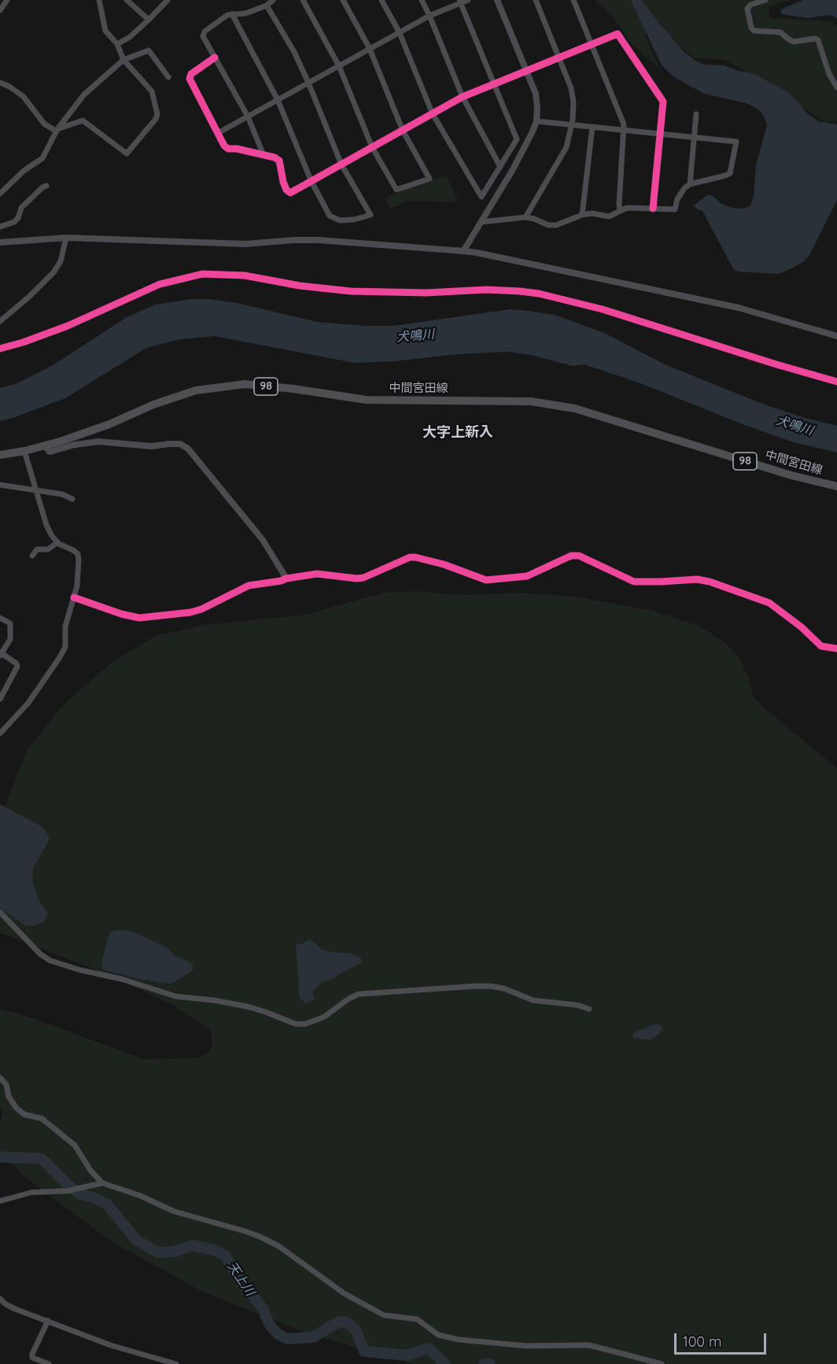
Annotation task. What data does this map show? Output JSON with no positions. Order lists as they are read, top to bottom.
{
  "streets": {
    "main road": ["98", "中間宮田線"]
  },
  "districts": ["大字上新入"],
  "water": ["犬鳴川", "天上川"],
  "scale_bar": "100 m"
}
